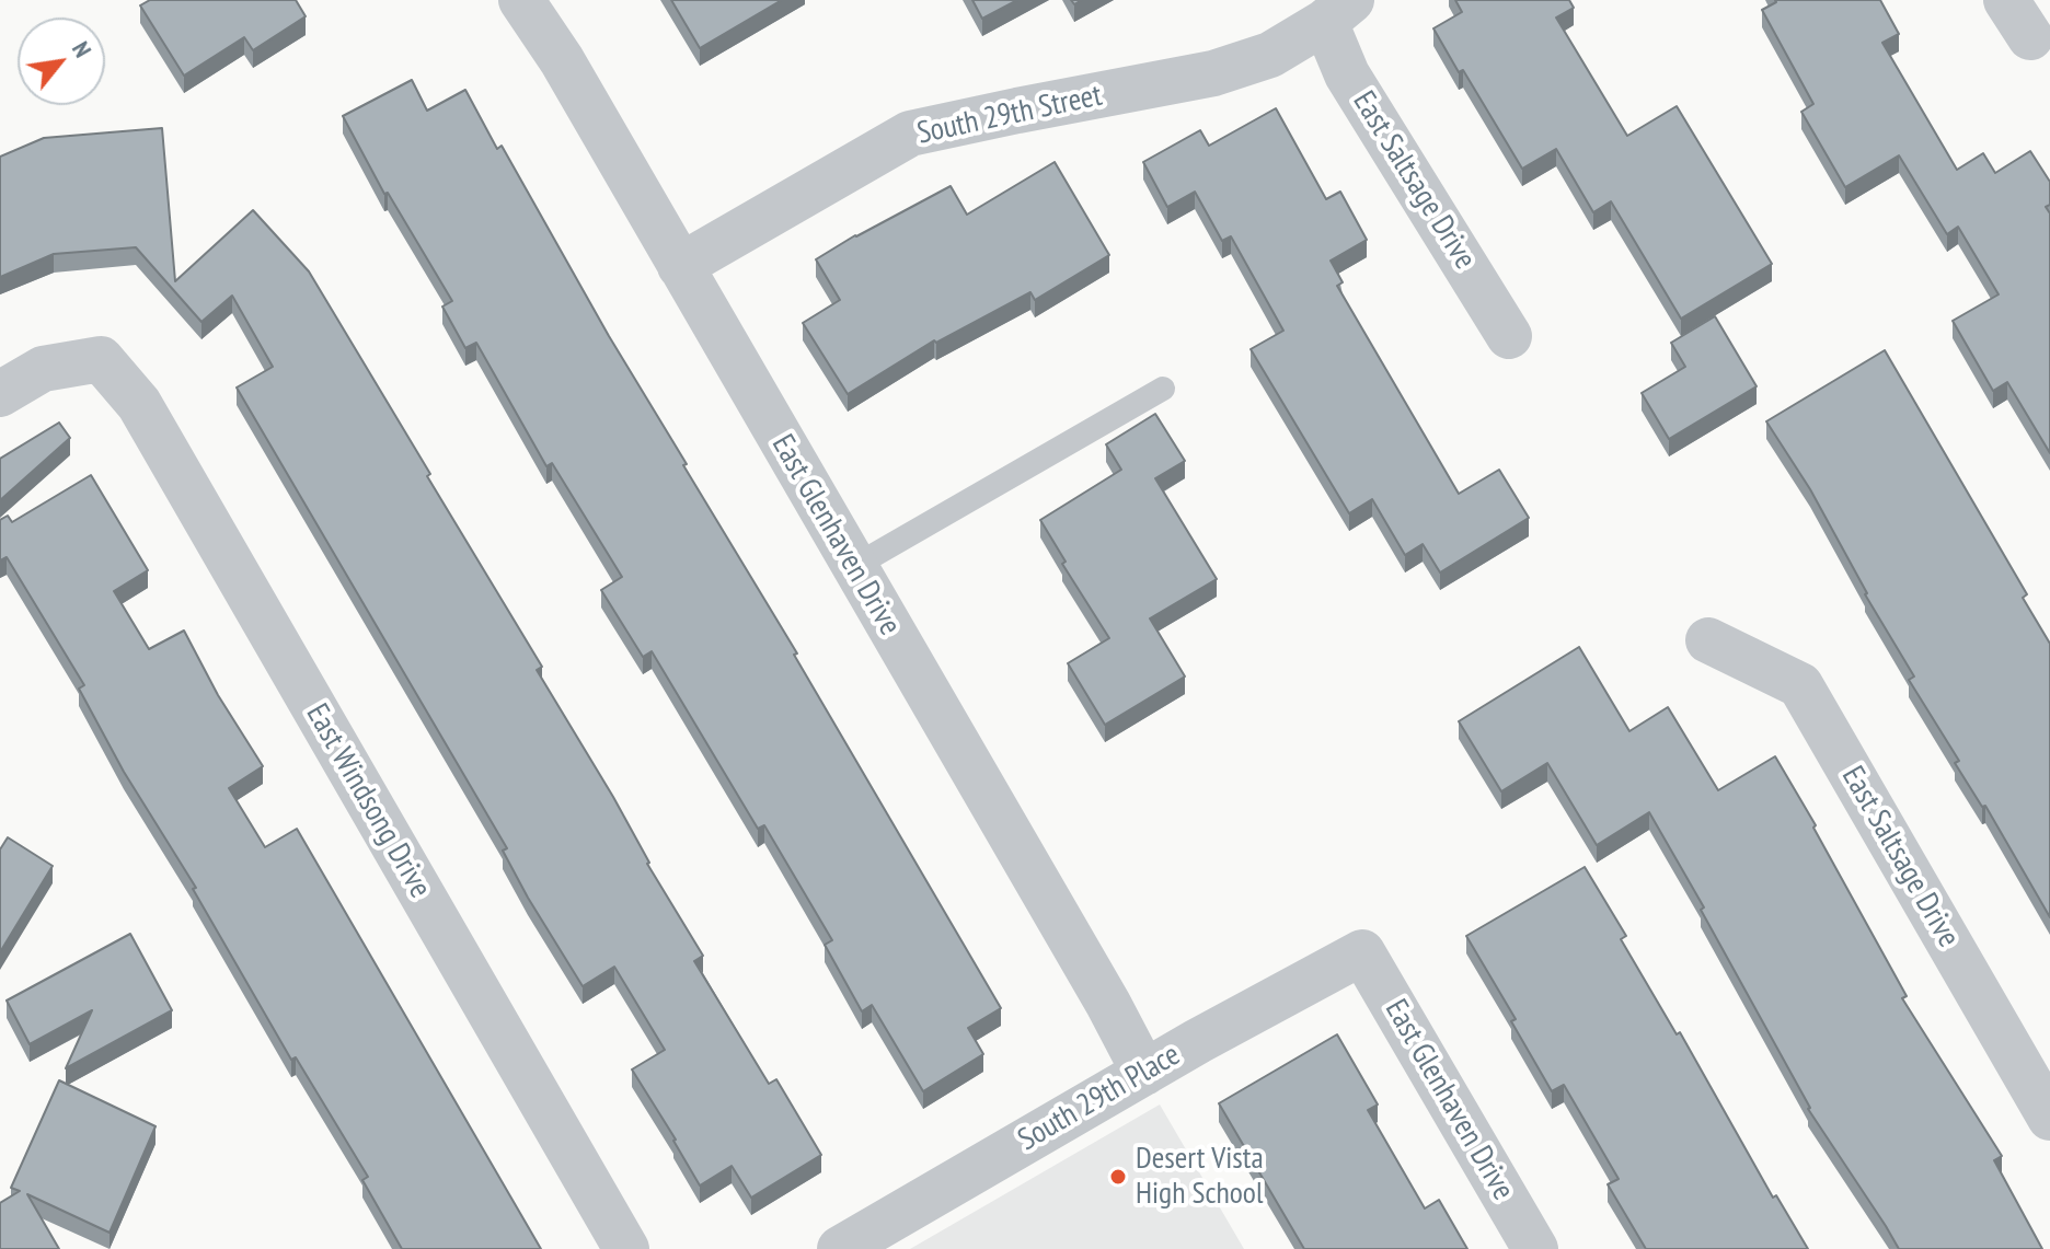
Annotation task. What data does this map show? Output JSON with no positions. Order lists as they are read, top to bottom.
{
  "streets": {
    "street": [
      "South 29th Street",
      "East Saltsage Drive",
      "East Glenhaven Drive",
      "East Windsong Drive",
      "South 29th Place"
    ]
  },
  "crossings": [
    ["South 29th Street", "East Saltsage Drive"],
    ["South 29th Street", "East Glenhaven Drive"],
    ["East Glenhaven Drive", "South 29th Place"]
  ],
  "places": ["Desert Vista High School"],
  "north": "top right"
}
